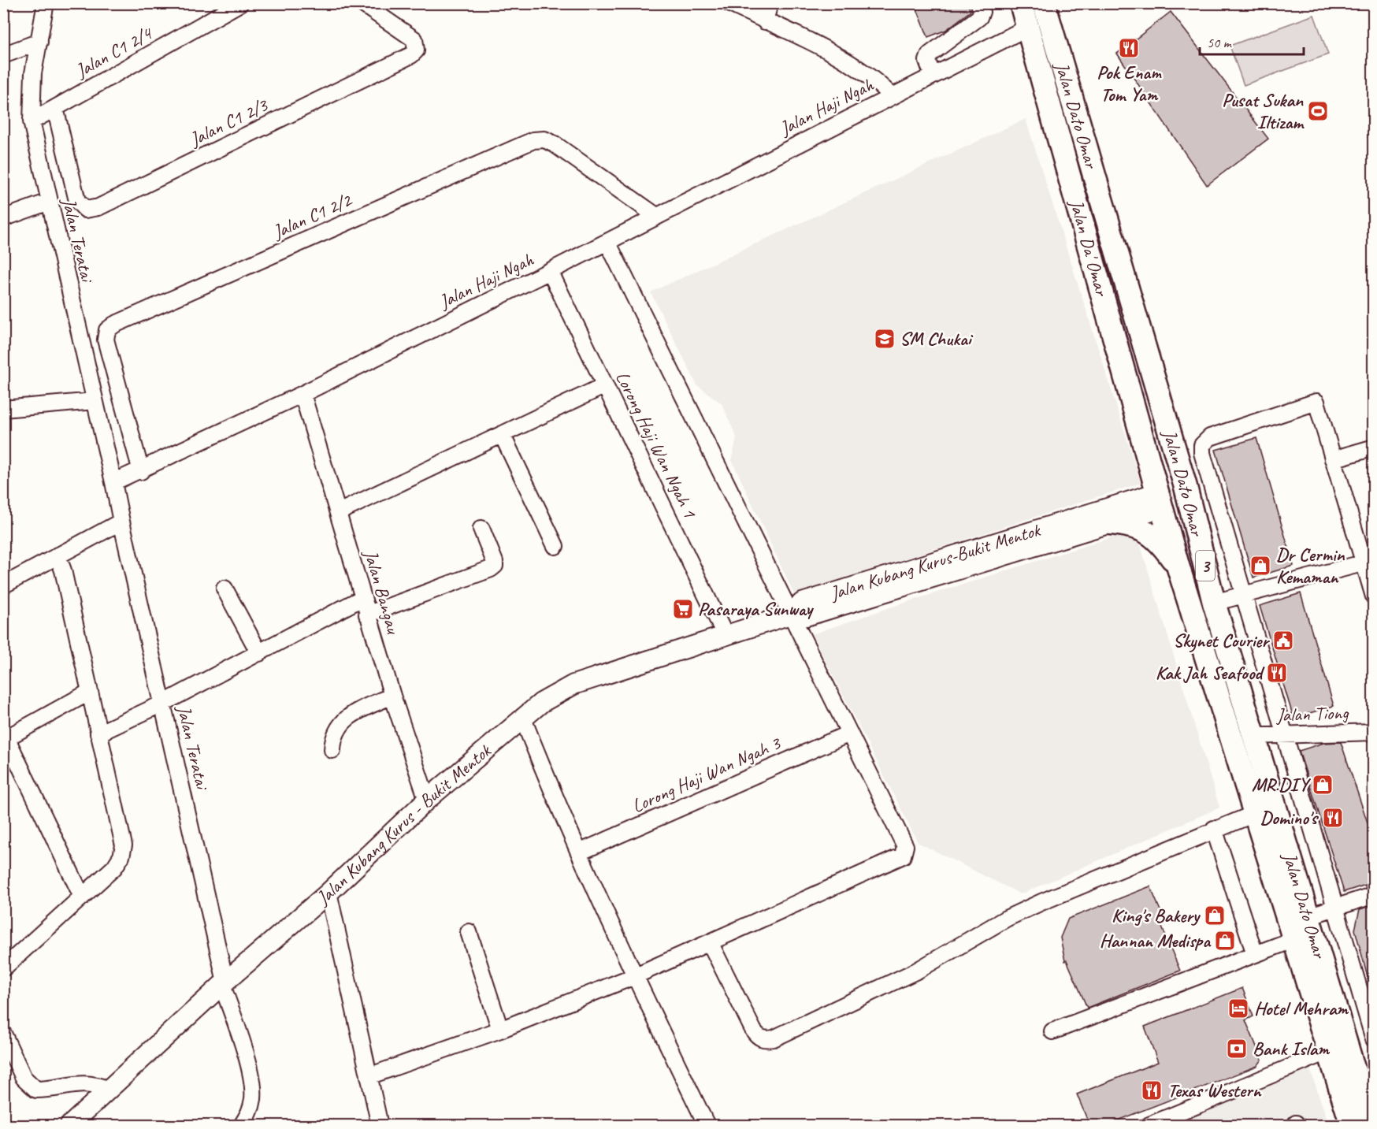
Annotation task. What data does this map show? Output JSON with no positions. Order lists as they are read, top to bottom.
{
  "streets": {
    "highway": ["Jalan Dato Omar", "Jalan Da' Omar", "3"],
    "main road": ["Jalan Kubang Kurus-Bukit Mentok", "Jalan Kubang Kurus - Bukit Mentok"],
    "street": [
      "Jalan C1 2/4",
      "Jalan Haji Ngah",
      "Jalan C1 2/3",
      "Jalan C1 2/2",
      "Jalan Teratai",
      "Lorong Haji Wan Ngah 1",
      "Jalan Bangau",
      "Jalan Tiong",
      "Lorong Haji Wan Ngah 3"
    ]
  },
  "crossings": [
    ["Jalan C1 2/4", "Jalan C1 2/3"],
    ["Jalan C1 2/4", "Jalan Teratai"],
    ["Jalan Haji Ngah", "Jalan C1 2/2"],
    ["Jalan Haji Ngah", "Jalan Teratai"],
    ["Jalan Haji Ngah", "Jalan Da' Omar"],
    ["Jalan Haji Ngah", "Lorong Haji Wan Ngah 1"],
    ["Jalan Haji Ngah", "Jalan Bangau"],
    ["Jalan Dato Omar", "Jalan Da' Omar"],
    ["Jalan Dato Omar", "Jalan Kubang Kurus-Bukit Mentok"],
    ["Jalan Dato Omar", "Jalan Tiong"],
    ["Jalan Teratai", "Jalan Kubang Kurus - Bukit Mentok"],
    ["Jalan Da' Omar", "Jalan Kubang Kurus-Bukit Mentok"],
    ["Lorong Haji Wan Ngah 1", "Jalan Kubang Kurus - Bukit Mentok"],
    ["Jalan Kubang Kurus-Bukit Mentok", "Jalan Kubang Kurus - Bukit Mentok"],
    ["Jalan Bangau", "Jalan Kubang Kurus - Bukit Mentok"]
  ],
  "places": {
    "restaurant": [
      "Pok Enam Tom Yam",
      "Kak Jah Seafood",
      "Domino's",
      "Texas Western"
    ],
    "sports": ["Pusat Sukan Iltizam"],
    "school or university": ["SM Chukai"],
    "shop": [
      "Dr Cermin Kemaman",
      "MR.DIY",
      "King's Bakery",
      "Hannan Medispa"
    ],
    "supermarket": ["Pasaraya Sunway"],
    "public building": ["Skynet Courier"],
    "hotel": ["Hotel Mehram"],
    "bank": ["Bank Islam"]
  },
  "scale_bar": "50 m"
}
